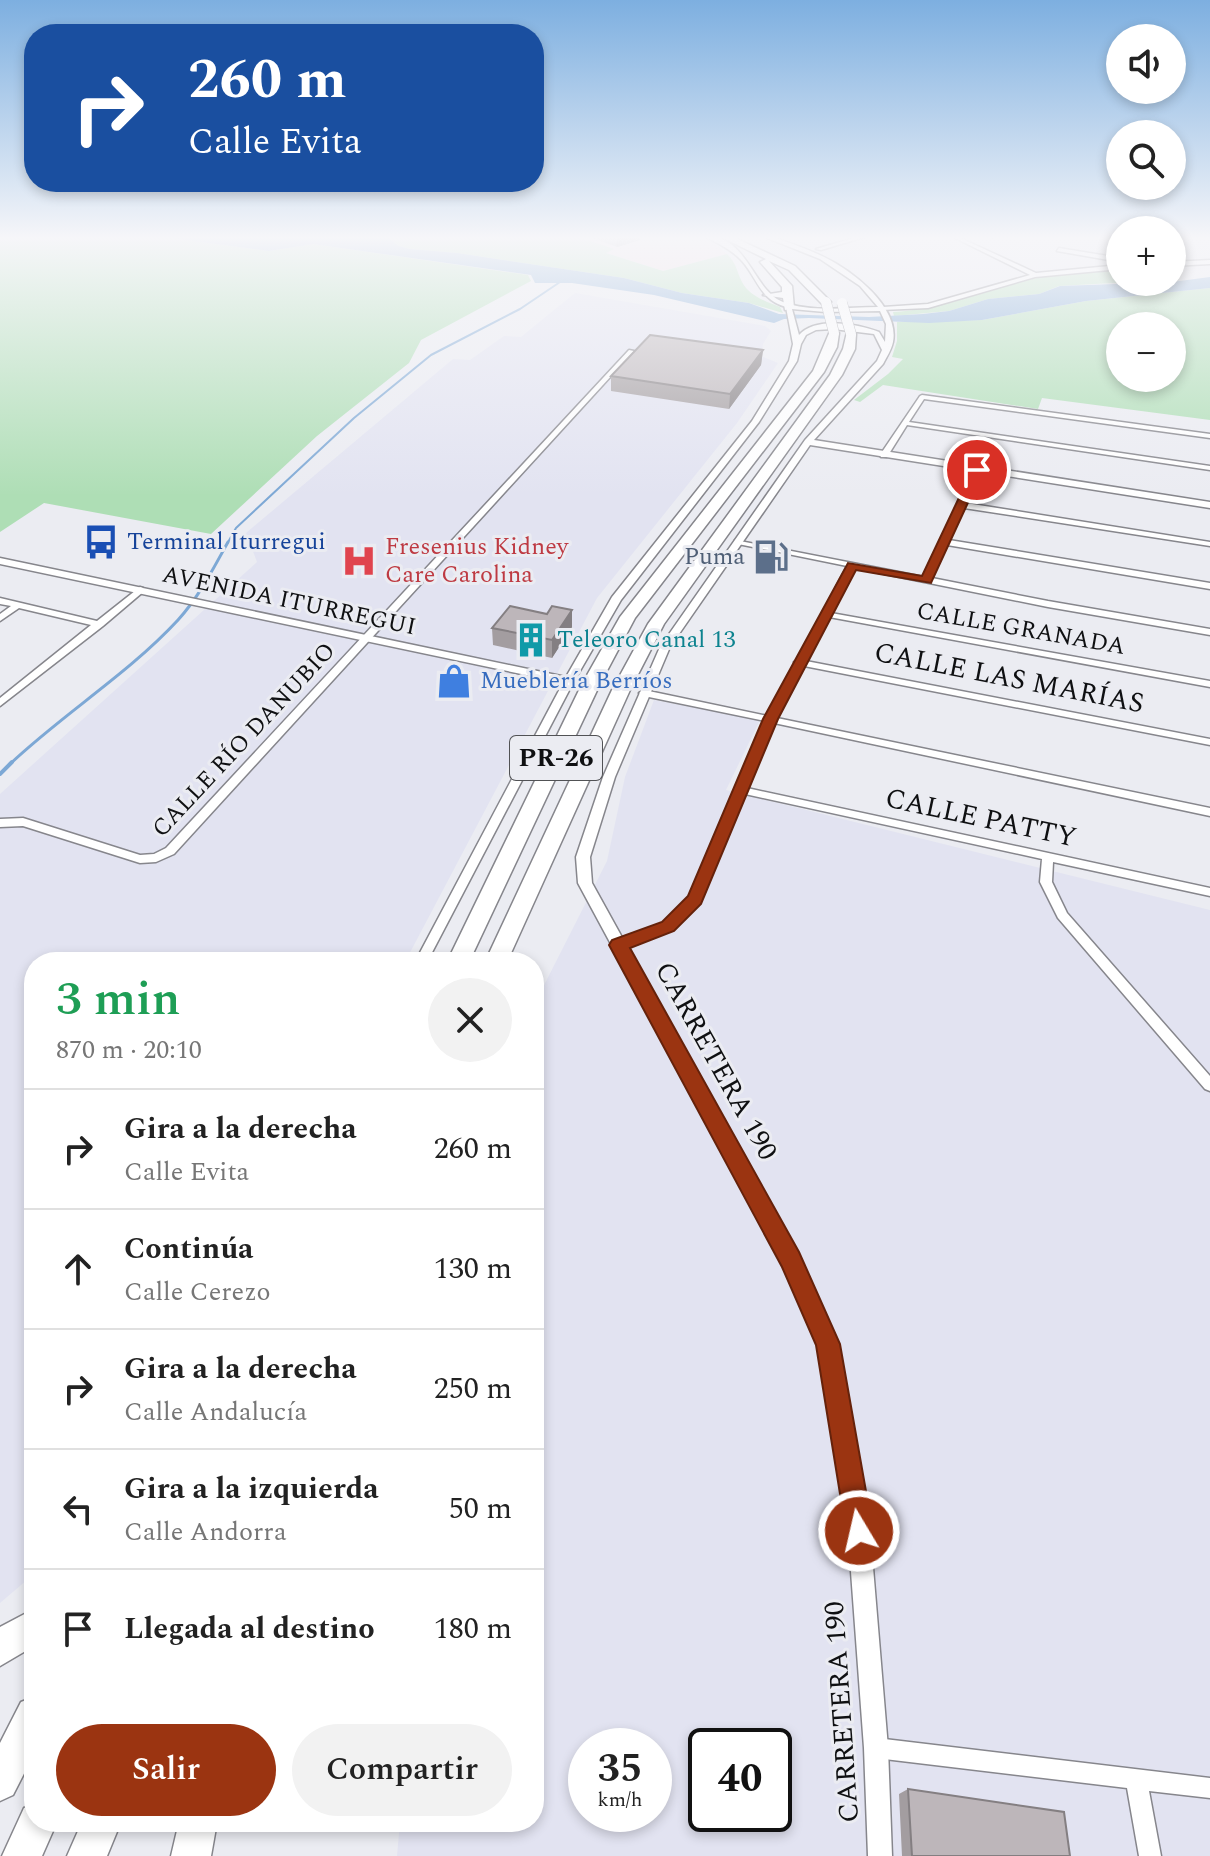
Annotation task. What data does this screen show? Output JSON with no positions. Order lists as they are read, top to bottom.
{
  "streets": {
    "highway": ["PR-26"],
    "street": [
      "AVENIDA ITURREGUI",
      "CALLE GRANADA",
      "CALLE LAS MARÍAS",
      "CALLE RÍO DANUBIO",
      "CALLE PATTY",
      "CARRETERA 190"
    ]
  },
  "crossings": [
    ["AVENIDA ITURREGUI", "CALLE RÍO DANUBIO"]
  ],
  "places": {
    "bus stop": ["Terminal Iturregui"],
    "fuel station": ["Puma"],
    "hospital": ["Fresenius Kidney Care Carolina"],
    "building": ["Teleoro Canal 13"],
    "shop": ["Mueblería Berríos"]
  },
  "page": {
    "map_buttons": ["+", "−"],
    "turn": ["260 m", "Calle Evita"],
    "heading": ["3 min", "870 m · 20:10"],
    "list": [
      {
        "name": "Gira a la derecha",
        "note": "Calle Evita",
        "value": "260 m"
      },
      {
        "name": "Continúa",
        "note": "Calle Cerezo",
        "value": "130 m"
      },
      {
        "name": "Gira a la derecha",
        "note": "Calle Andalucía",
        "value": "250 m"
      },
      {
        "name": "Gira a la izquierda",
        "note": "Calle Andorra",
        "value": "50 m"
      },
      {
        "name": "Llegada al destino",
        "value": "180 m"
      }
    ],
    "buttons": ["Salir", "Compartir"],
    "speed": "35 km/h",
    "limit": "40"
  }
}
